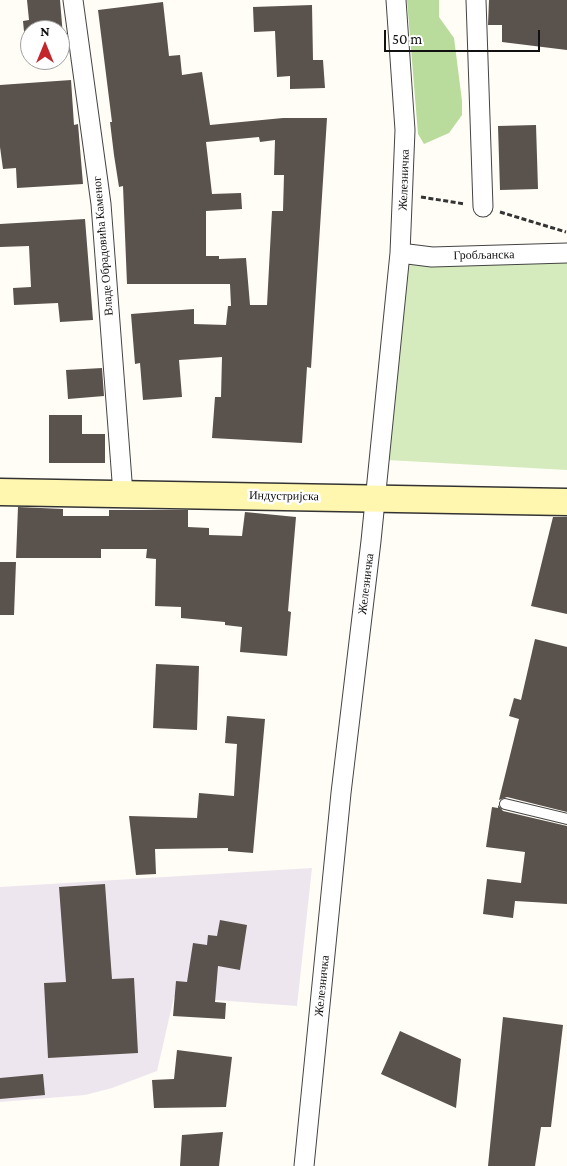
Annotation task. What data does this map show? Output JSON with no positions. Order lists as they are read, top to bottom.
{
  "streets": {
    "main road": ["Индустријска"],
    "street": ["Железничка", "Владе Обрадовића Каменог", "Гробљанска"]
  },
  "crossings": [
    ["Железничка", "Гробљанска"],
    ["Железничка", "Индустријска"],
    ["Владе Обрадовића Каменог", "Индустријска"]
  ],
  "scale_bar": "50 m",
  "north": "top"
}
